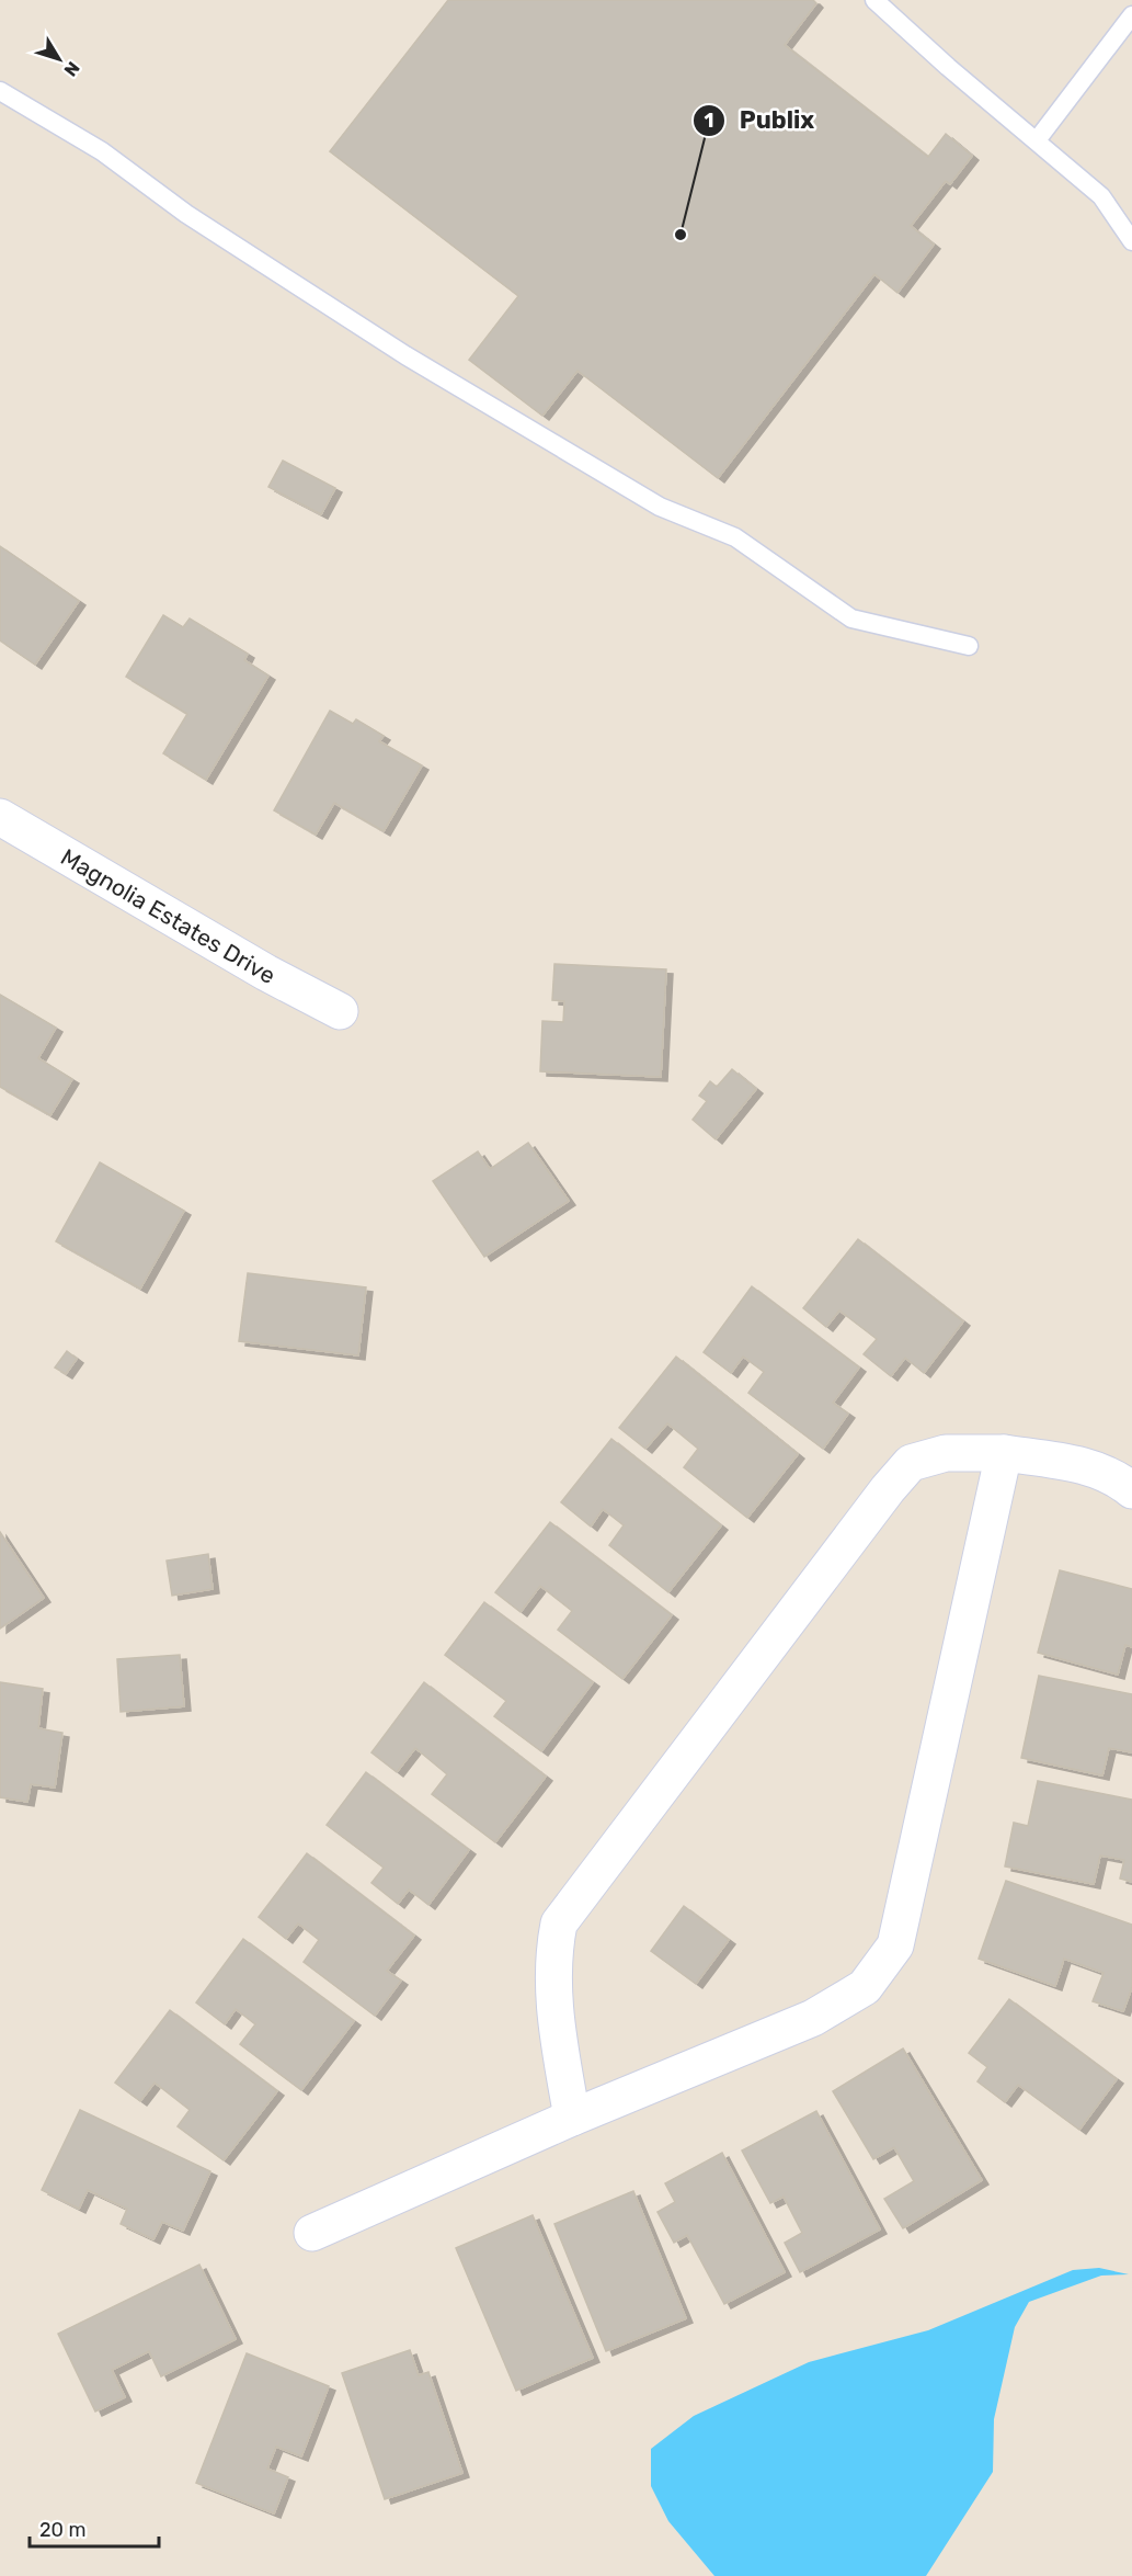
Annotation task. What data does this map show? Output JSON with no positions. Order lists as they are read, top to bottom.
{
  "streets": {
    "street": ["Magnolia Estates Drive"]
  },
  "places": ["Publix"],
  "scale_bar": "20 m",
  "north": "bottom right"
}
